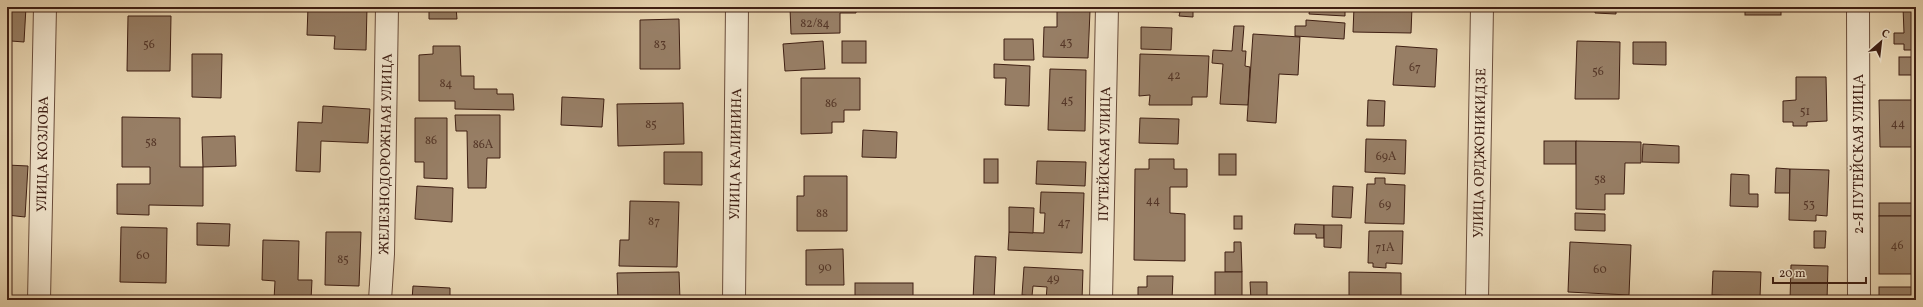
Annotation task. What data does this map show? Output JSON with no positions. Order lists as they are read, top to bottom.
{
  "streets": {
    "street": [
      "УЛИЦА ОРДЖОНИКИДЗЕ",
      "УЛИЦА КОЗЛОВА",
      "ЖЕЛЕЗНОДОРОЖНАЯ УЛИЦА",
      "УЛИЦА КАЛИНИНА",
      "ПУТЕЙСКАЯ УЛИЦА",
      "2-Я ПУТЕЙСКАЯ УЛИЦА"
    ]
  },
  "house_numbers": [
    "82/84",
    "43",
    "56",
    "83",
    "67",
    "56",
    "42",
    "84",
    "45",
    "86",
    "51",
    "44",
    "85",
    "86",
    "58",
    "86А",
    "69А",
    "58",
    "44",
    "69",
    "53",
    "88",
    "87",
    "47",
    "46",
    "71А",
    "60",
    "85",
    "90",
    "60",
    "49"
  ],
  "scale_bar": "20 m",
  "north": "top right"
}
